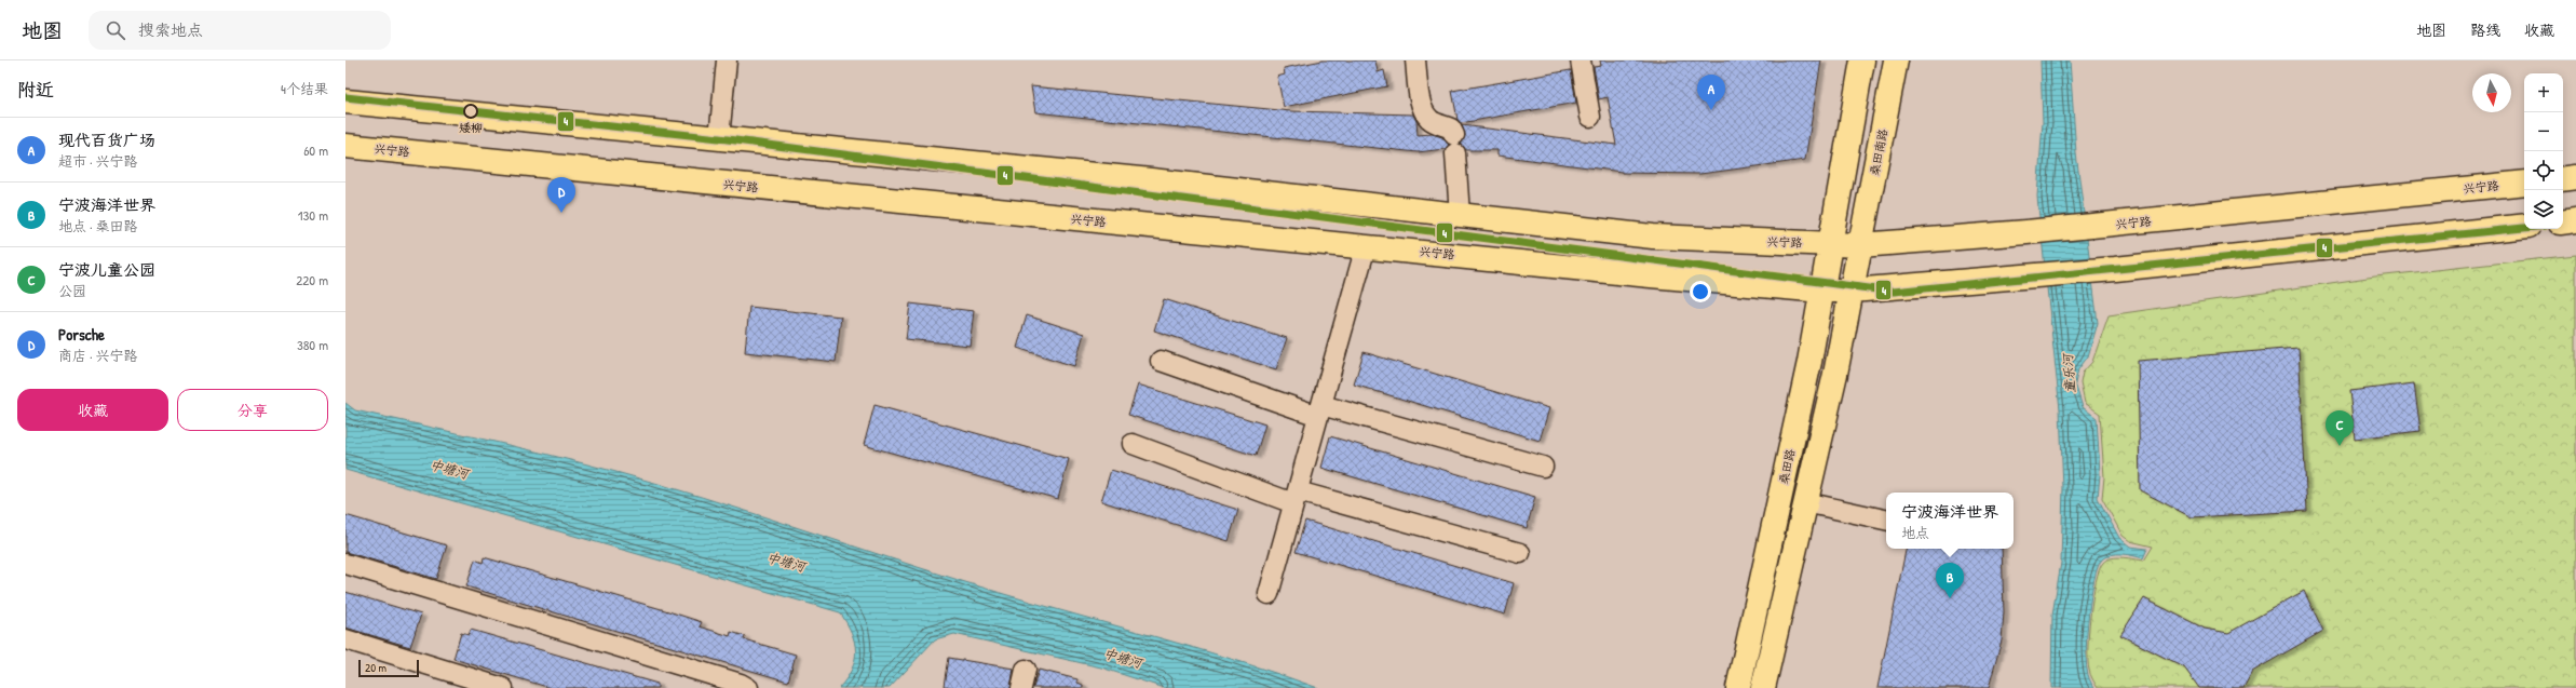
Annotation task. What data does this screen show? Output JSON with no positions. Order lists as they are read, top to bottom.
{
  "streets": {
    "main road": ["兴宁路", "桑田南路", "桑田路"]
  },
  "crossings": [
    ["兴宁路", "桑田南路"],
    ["兴宁路", "桑田路"]
  ],
  "water": ["童乐河", "中塘河"],
  "places": ["矮柳"],
  "lines": ["transit line 4"],
  "scale_bar": "20 m",
  "north": "bottom",
  "page": {
    "header": "地图",
    "search": "搜索地点",
    "nav": ["地图", "路线", "收藏"],
    "heading": ["附近", "4个结果"],
    "map_buttons": ["+", "−"],
    "pins": [
      "A",
      "D",
      "C",
      "B"
    ],
    "list": [
      {
        "mark": "A",
        "name": "现代百货广场",
        "note": "超市 · 兴宁路",
        "value": "60 m"
      },
      {
        "mark": "B",
        "name": "宁波海洋世界",
        "note": "地点 · 桑田路",
        "value": "130 m"
      },
      {
        "mark": "C",
        "name": "宁波儿童公园",
        "note": "公园",
        "value": "220 m"
      },
      {
        "mark": "D",
        "name": "Porsche",
        "note": "商店 · 兴宁路",
        "value": "380 m"
      }
    ],
    "buttons": ["收藏", "分享"],
    "popup": ["宁波海洋世界", "地点"],
    "scale": "20 m"
  }
}
